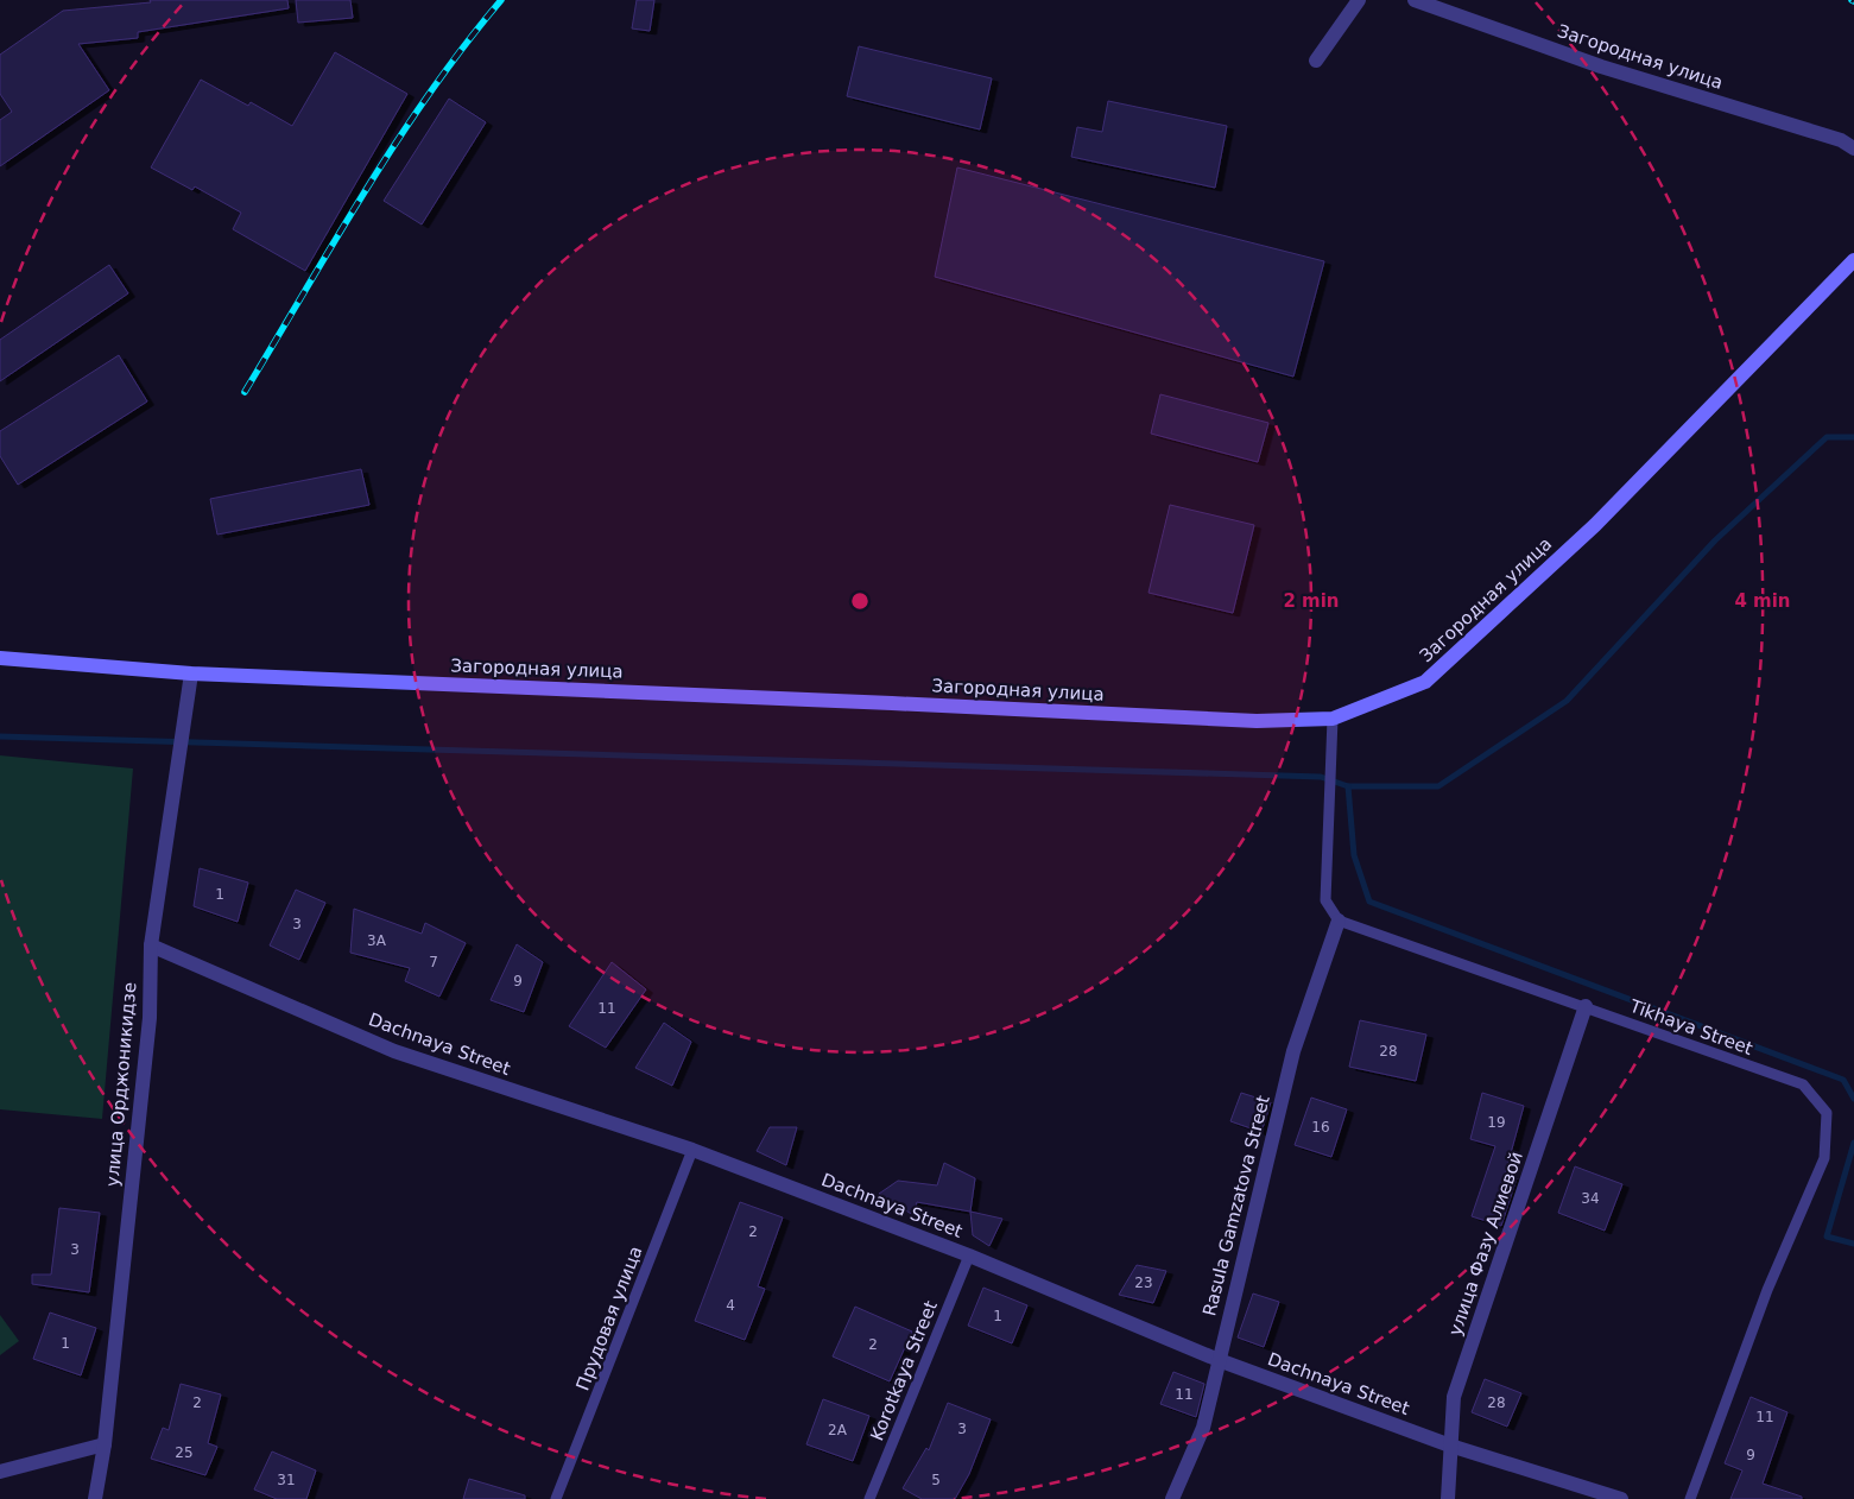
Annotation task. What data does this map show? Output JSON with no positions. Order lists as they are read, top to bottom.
{
  "streets": {
    "main road": ["Загородная улица"],
    "street": [
      "Dachnaya Street",
      "улица Орджоникидзе",
      "Rasula Gamzatova Street",
      "улица Фазу Алиевой"
    ],
    "lane": ["Tikhaya Street", "Прудовая улица", "Korotkaya Street"]
  },
  "crossings": [
    ["Загородная улица", "улица Орджоникидзе"],
    ["Tikhaya Street", "Rasula Gamzatova Street"],
    ["Tikhaya Street", "улица Фазу Алиевой"],
    ["Dachnaya Street", "улица Орджоникидзе"],
    ["Dachnaya Street", "Rasula Gamzatova Street"],
    ["Dachnaya Street", "улица Фазу Алиевой"],
    ["Dachnaya Street", "Прудовая улица"],
    ["Dachnaya Street", "Korotkaya Street"]
  ],
  "house_numbers": [
    "1",
    "3",
    "3А",
    "7",
    "9",
    "11",
    "28",
    "19",
    "16",
    "34",
    "2",
    "3",
    "23",
    "4",
    "1",
    "1",
    "2",
    "11",
    "2",
    "28",
    "11",
    "3",
    "2А",
    "25",
    "9",
    "31",
    "5"
  ],
  "rings": ["2 min", "4 min"]
}
